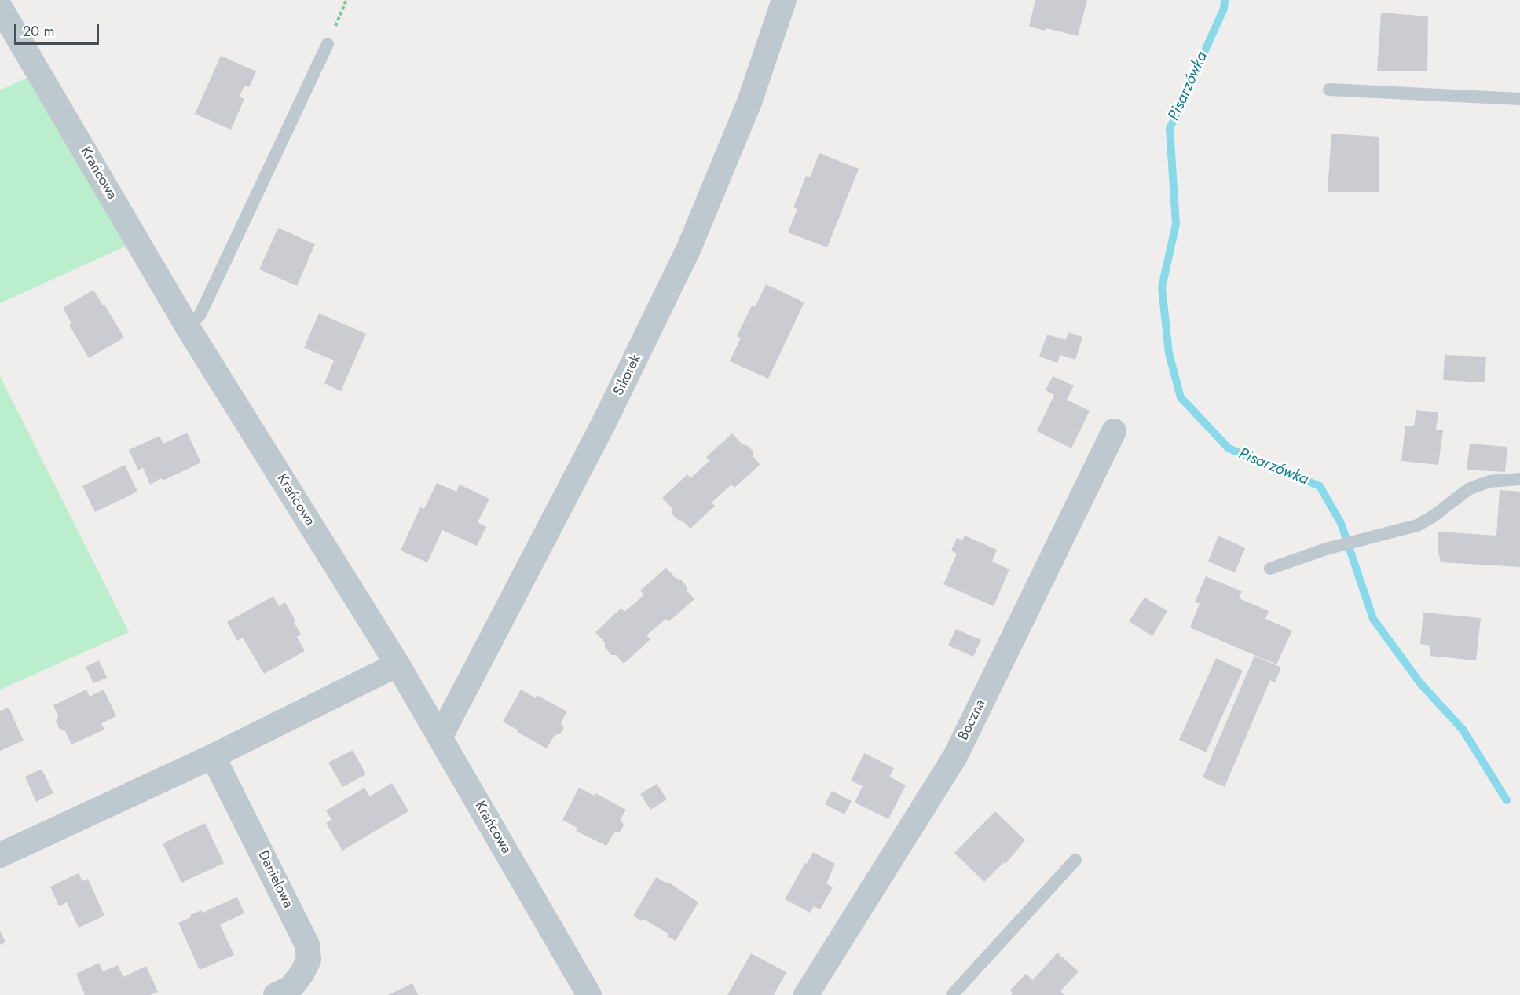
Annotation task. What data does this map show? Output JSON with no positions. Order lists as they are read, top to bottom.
{
  "streets": {
    "street": [
      "Krańcowa",
      "Sikorek",
      "Boczna",
      "Danielowa"
    ]
  },
  "crossings": [
    ["Krańcowa", "Sikorek"]
  ],
  "water": ["Pisarzówka"],
  "scale_bar": "20 m"
}
